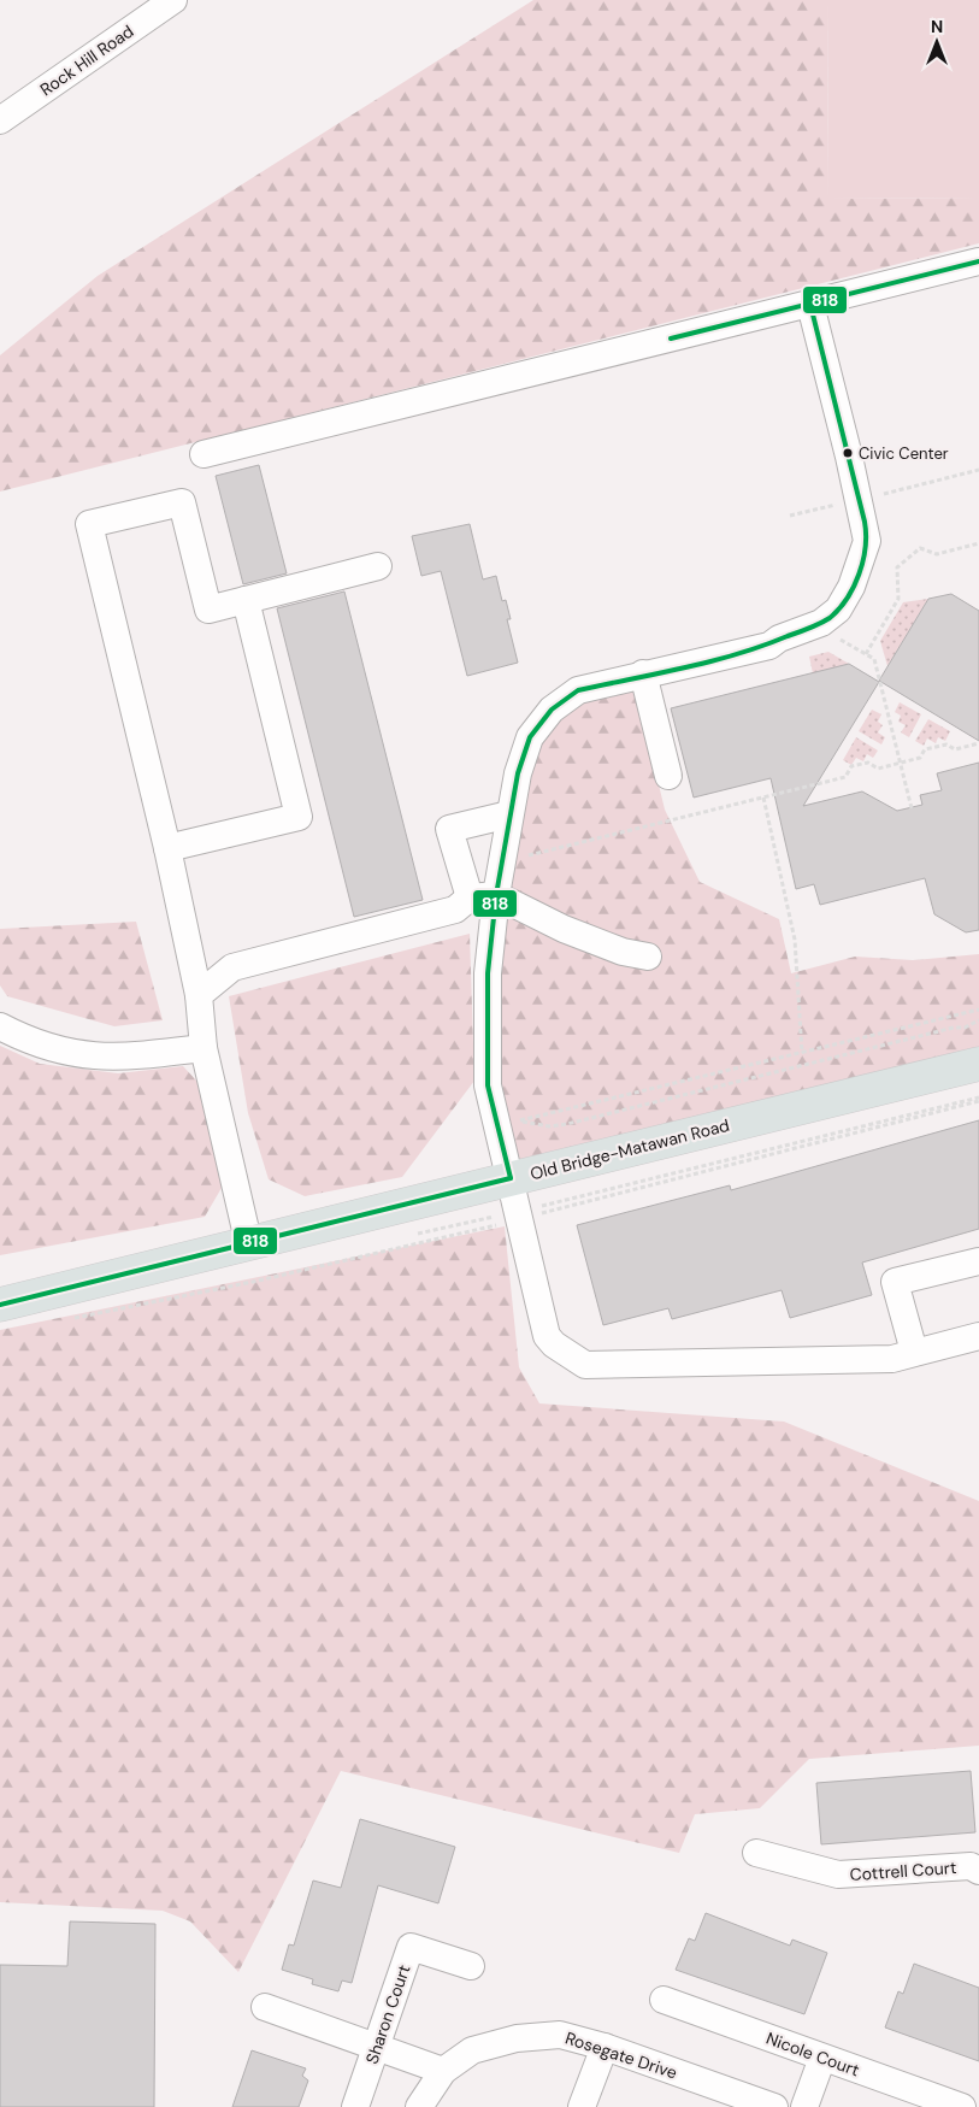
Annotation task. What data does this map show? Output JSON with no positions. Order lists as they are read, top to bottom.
{
  "streets": {
    "main road": ["Old Bridge-Matawan Road"],
    "street": [
      "Rock Hill Road",
      "Cottrell Court",
      "Sharon Court",
      "Nicole Court",
      "Rosegate Drive"
    ]
  },
  "places": ["Civic Center"],
  "lines": ["transit line 818"],
  "north": "top"
}
